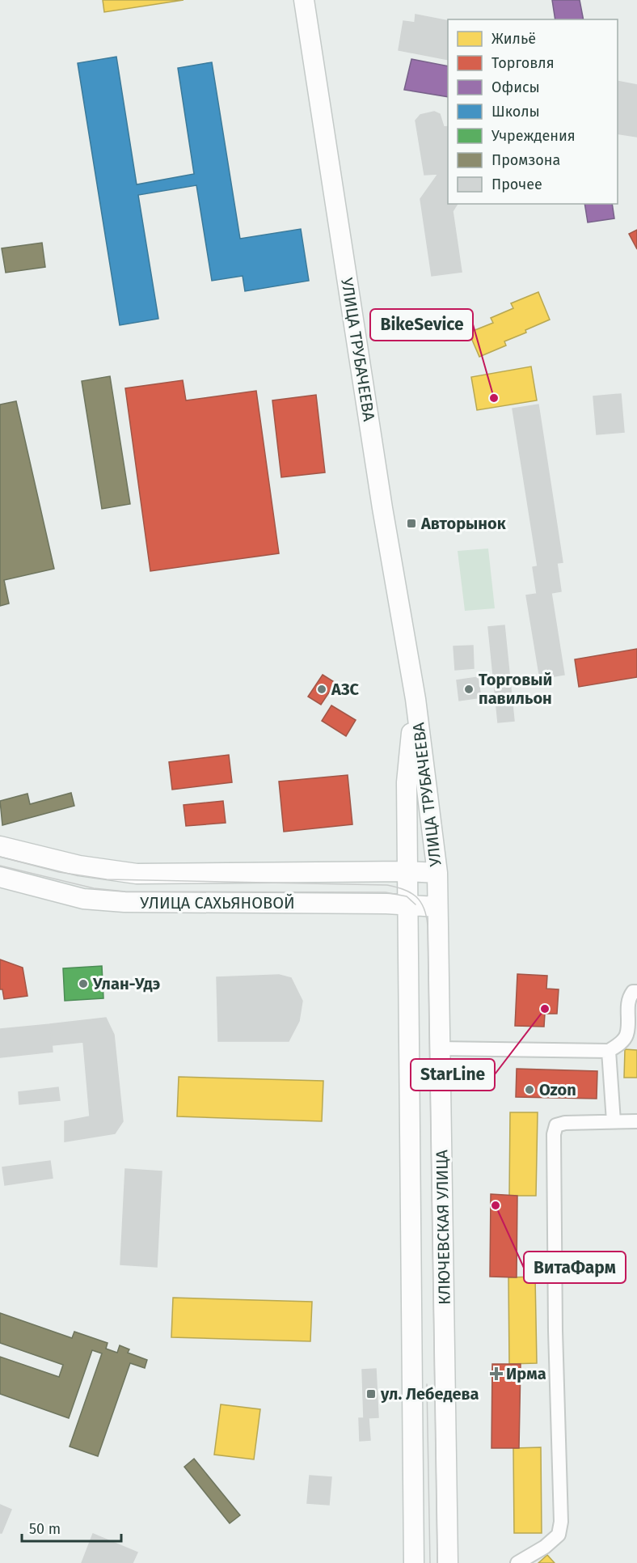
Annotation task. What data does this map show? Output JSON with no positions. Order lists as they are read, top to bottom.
{
  "streets": {
    "main road": ["УЛИЦА ТРУБАЧЕЕВА", "УЛИЦА САХЬЯНОВОЙ", "КЛЮЧЕВСКАЯ УЛИЦА"]
  },
  "crossings": [
    ["УЛИЦА ТРУБАЧЕЕВА", "УЛИЦА САХЬЯНОВОЙ"],
    ["УЛИЦА ТРУБАЧЕЕВА", "КЛЮЧЕВСКАЯ УЛИЦА"],
    ["УЛИЦА САХЬЯНОВОЙ", "КЛЮЧЕВСКАЯ УЛИЦА"]
  ],
  "places": {
    "other": [
      "BikeSevice",
      "АЗС",
      "Торговый павильон",
      "Улан-Удэ",
      "StarLine",
      "Ozon",
      "ВитаФарм"
    ],
    "transit": ["Авторынок", "ул. Лебедева"],
    "health": ["Ирма"]
  },
  "legend": [
    "Жильё",
    "Торговля",
    "Офисы",
    "Школы",
    "Учреждения",
    "Промзона",
    "Прочее"
  ],
  "scale_bar": "50 m"
}
